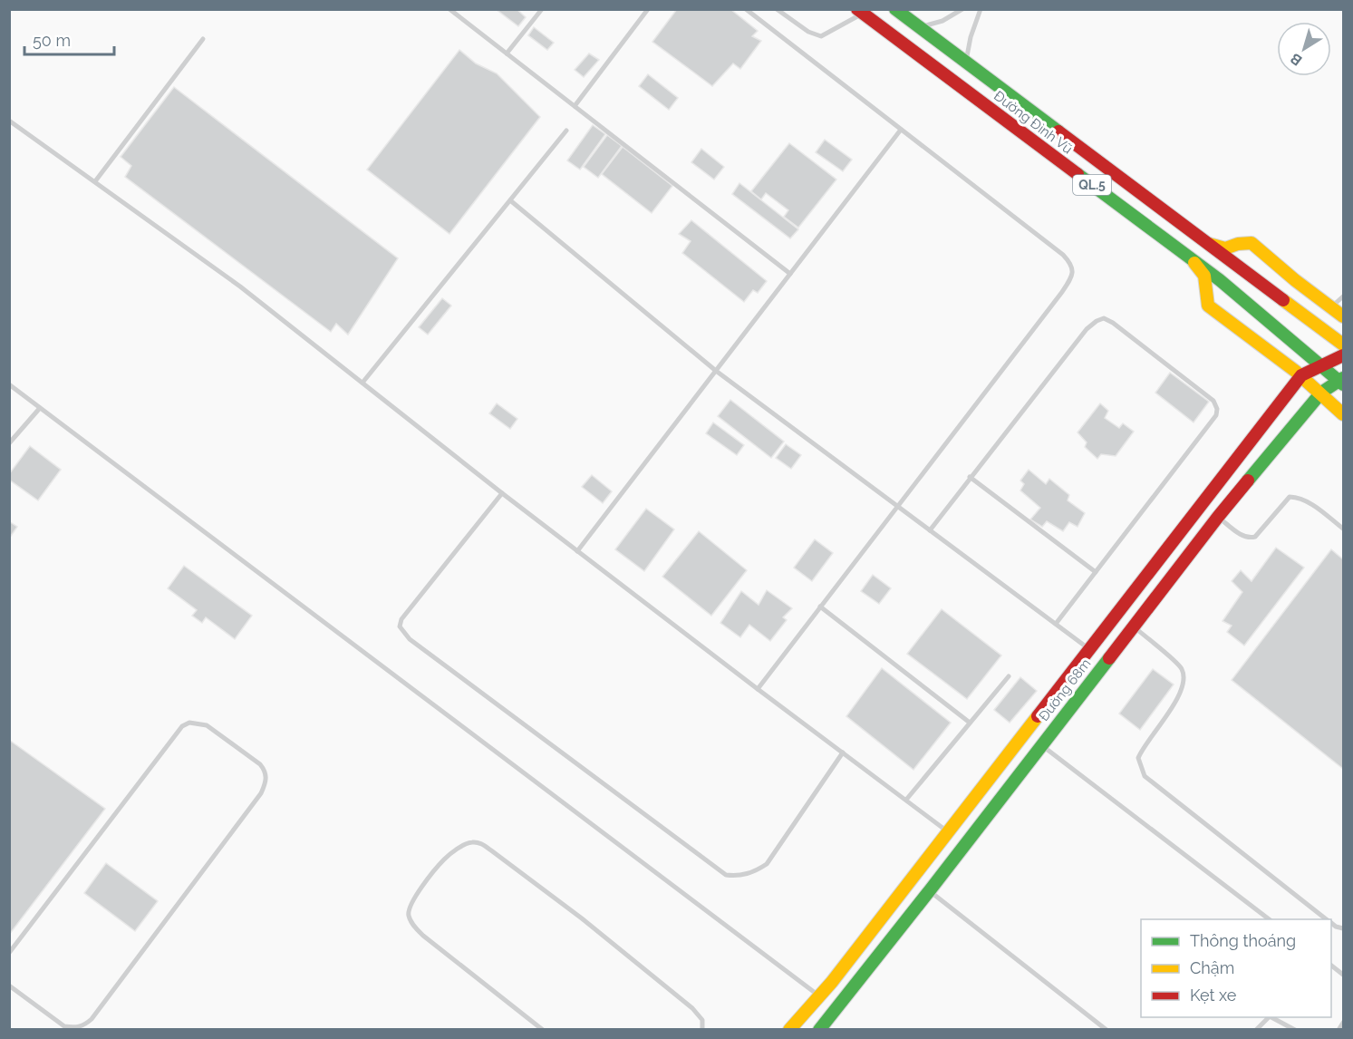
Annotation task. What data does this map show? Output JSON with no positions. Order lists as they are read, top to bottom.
{
  "streets": {
    "main road": ["Đường Đình Vũ", "QL.5", "Đường 68m"]
  },
  "crossings": [
    ["Đường Đình Vũ", "Đường 68m"]
  ],
  "legend": ["Thông thoáng", "Chậm", "Kẹt xe"],
  "scale_bar": "50 m",
  "north": "bottom left"
}
